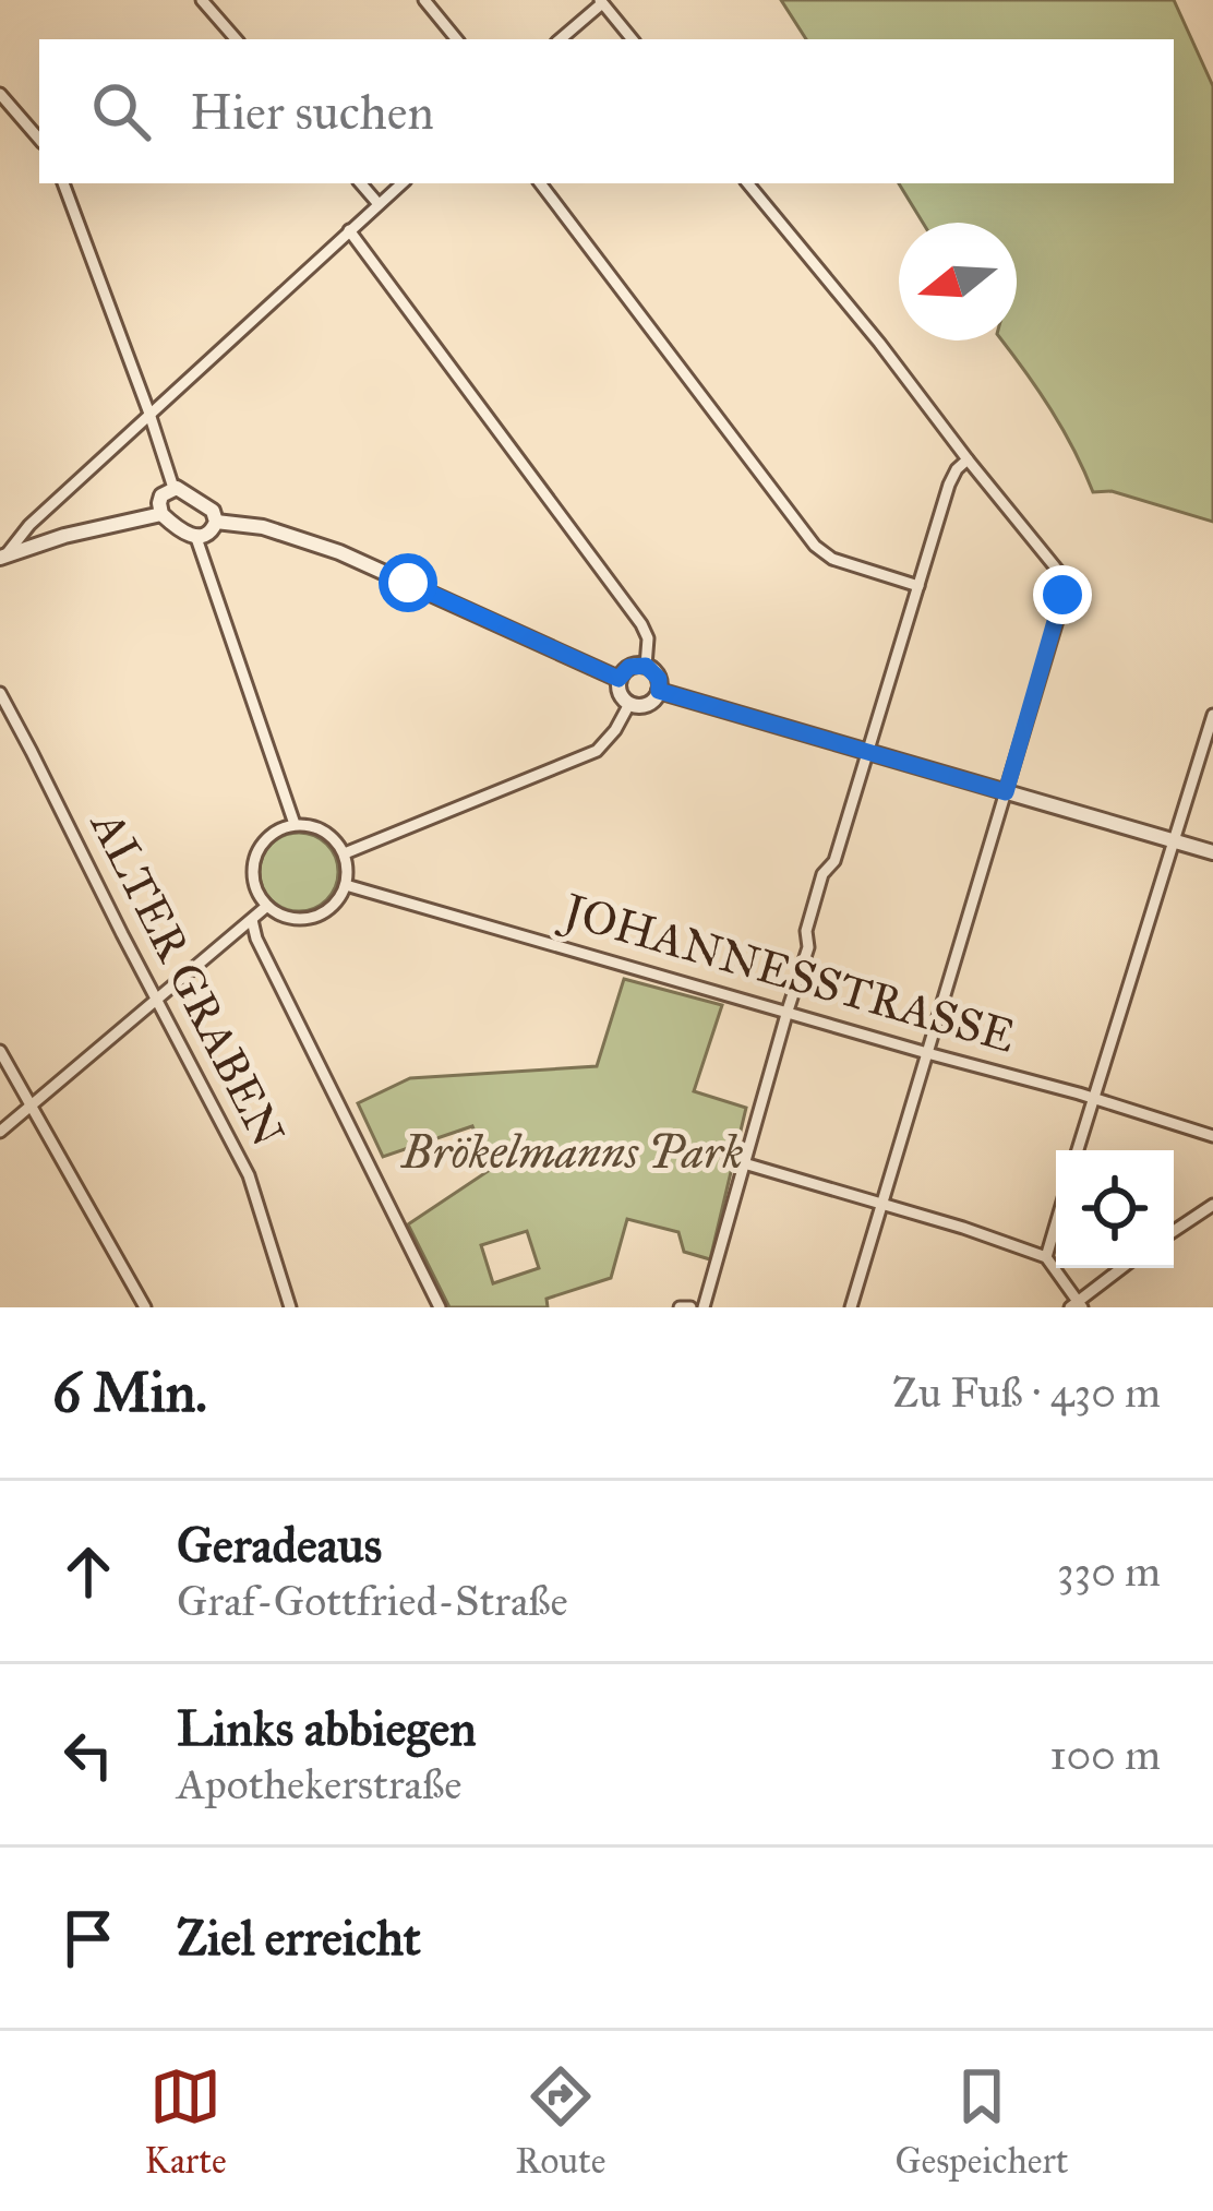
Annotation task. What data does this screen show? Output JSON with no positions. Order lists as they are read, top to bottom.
{
  "streets": {
    "street": ["JOHANNESSTRASSE", "ALTER GRABEN"]
  },
  "parks": ["Brökelmanns Park"],
  "north": "left",
  "page": {
    "search": "Hier suchen",
    "heading": ["6 Min.", "Zu Fuß · 430 m"],
    "list": [
      ["Geradeaus", "Graf-Gottfried-Straße", "330 m"],
      ["Links abbiegen", "Apothekerstraße", "100 m"],
      "Ziel erreicht"
    ],
    "nav": ["Karte", "Route", "Gespeichert"]
  }
}
